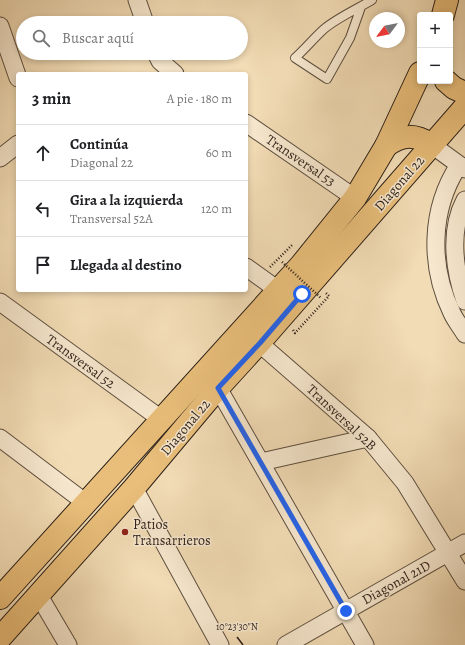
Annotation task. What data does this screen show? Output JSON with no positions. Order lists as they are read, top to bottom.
{
  "streets": {
    "main road": ["Diagonal 22"],
    "street": [
      "Transversal 53",
      "Transversal 52",
      "Transversal 52B",
      "Diagonal 21D"
    ]
  },
  "crossings": [
    ["Transversal 53", "Diagonal 22"],
    ["Diagonal 22", "Transversal 52"],
    ["Diagonal 22", "Transversal 52B"],
    ["Transversal 52B", "Diagonal 21D"]
  ],
  "places": ["Patios Transarrieros"],
  "north": "bottom left",
  "page": {
    "map_buttons": ["+", "−"],
    "search": "Buscar aquí",
    "heading": ["3 min", "A pie · 180 m"],
    "list": [
      ["Continúa", "Diagonal 22", "60 m"],
      ["Gira a la izquierda", "Transversal 52A", "120 m"],
      "Llegada al destino"
    ]
  },
  "coordinates": ["10°23'30\"N"]
}
